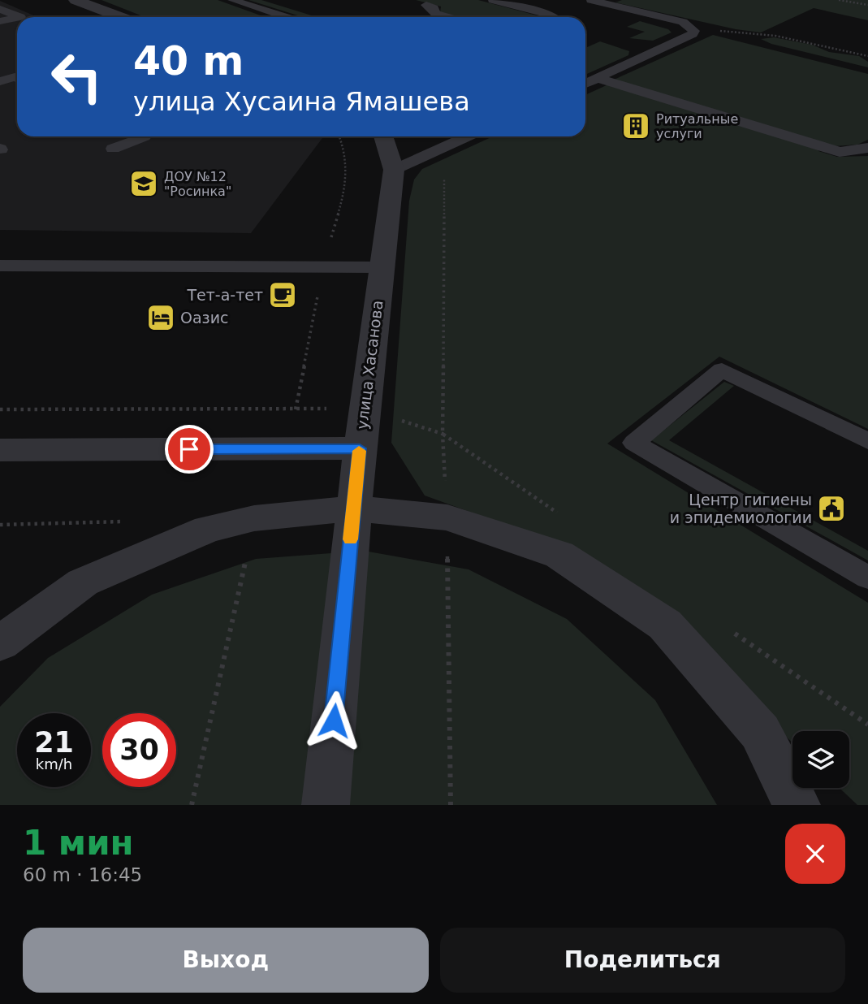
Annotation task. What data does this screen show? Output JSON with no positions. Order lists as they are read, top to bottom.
{
  "streets": {
    "street": ["улица Хасанова"]
  },
  "places": {
    "building": ["Ритуальные услуги"],
    "school or university": ["ДОУ №12 \"Росинка\""],
    "cafe": ["Тет-а-тет"],
    "hotel": ["Оазис"],
    "public building": ["Центр гигиены и эпидемиологии"]
  },
  "page": {
    "turn": ["40 m", "улица Хусаина Ямашева"],
    "speed": "21 km/h",
    "limit": "30",
    "heading": ["1 мин", "60 m · 16:45"],
    "buttons": ["Выход", "Поделиться"]
  }
}
